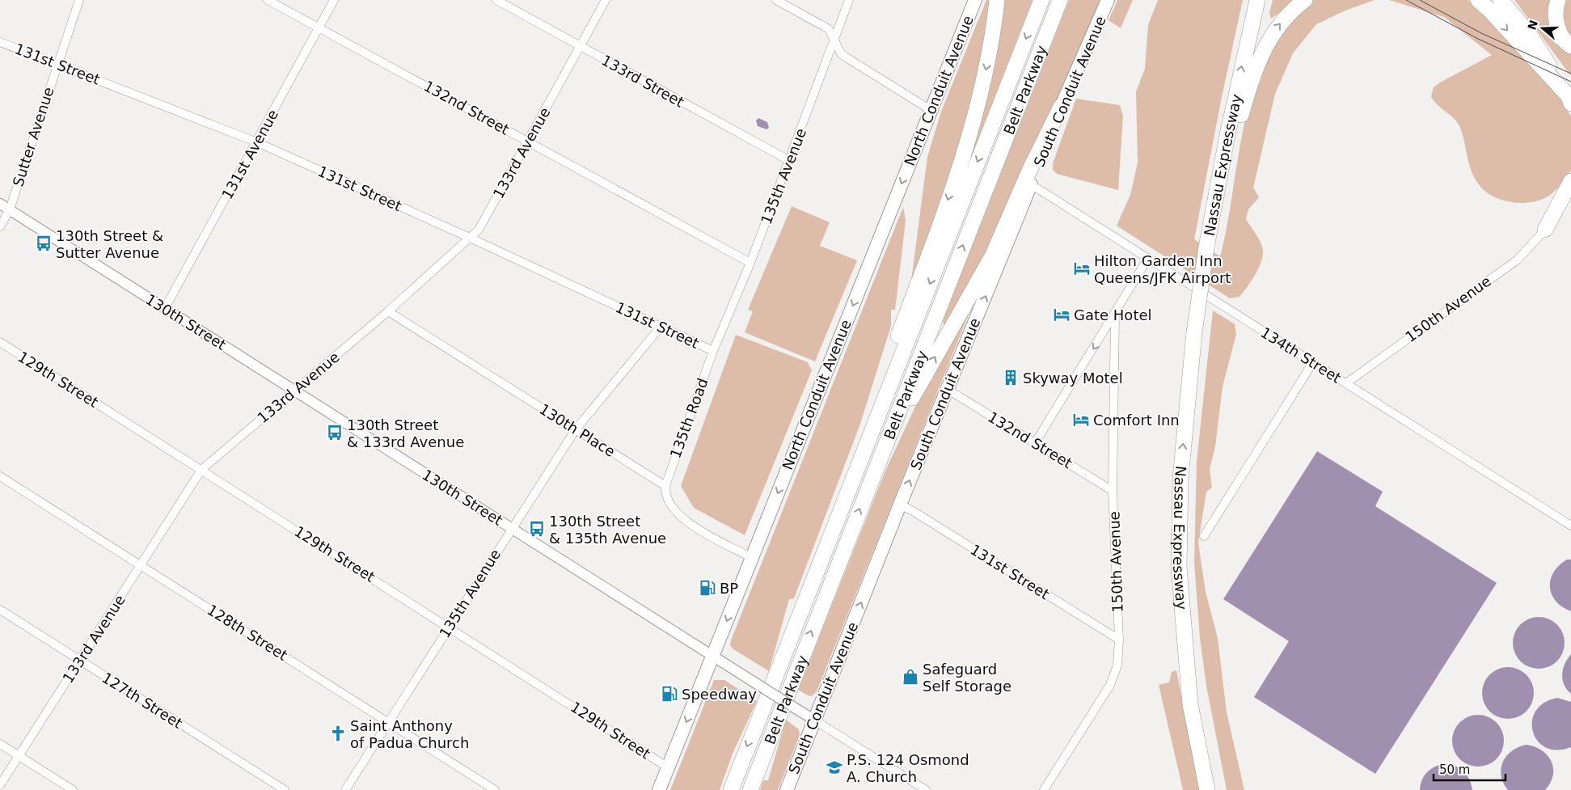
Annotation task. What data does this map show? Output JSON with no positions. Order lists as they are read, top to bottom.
{
  "streets": {
    "highway": ["Belt Parkway", "Nassau Expressway"],
    "main road": ["North Conduit Avenue", "South Conduit Avenue"],
    "street": [
      "131st Street",
      "133rd Street",
      "132nd Street",
      "Sutter Avenue",
      "133rd Avenue",
      "131st Avenue",
      "135th Avenue",
      "150th Avenue",
      "130th Street",
      "134th Street",
      "129th Street",
      "135th Road",
      "130th Place",
      "128th Street",
      "127th Street"
    ]
  },
  "crossings": [
    ["131st Street", "South Conduit Avenue"],
    ["131st Street", "Sutter Avenue"],
    ["131st Street", "133rd Avenue"],
    ["131st Street", "131st Avenue"],
    ["131st Street", "135th Avenue"],
    ["131st Street", "150th Avenue"],
    ["131st Street", "135th Road"],
    ["133rd Street", "133rd Avenue"],
    ["133rd Street", "135th Avenue"],
    ["North Conduit Avenue", "130th Street"],
    ["North Conduit Avenue", "129th Street"],
    ["South Conduit Avenue", "132nd Street"],
    ["South Conduit Avenue", "130th Street"],
    ["South Conduit Avenue", "134th Street"],
    ["132nd Street", "133rd Avenue"],
    ["132nd Street", "131st Avenue"],
    ["132nd Street", "135th Avenue"],
    ["132nd Street", "150th Avenue"],
    ["Sutter Avenue", "130th Street"],
    ["133rd Avenue", "130th Street"],
    ["133rd Avenue", "129th Street"],
    ["133rd Avenue", "130th Place"],
    ["133rd Avenue", "128th Street"],
    ["133rd Avenue", "127th Street"],
    ["131st Avenue", "130th Street"],
    ["135th Avenue", "130th Street"],
    ["135th Avenue", "129th Street"],
    ["135th Avenue", "135th Road"],
    ["135th Avenue", "130th Place"],
    ["135th Avenue", "128th Street"],
    ["150th Avenue", "134th Street"],
    ["135th Road", "130th Place"]
  ],
  "one_way": ["North Conduit Avenue", "South Conduit Avenue"],
  "places": {
    "bus stop": ["130th Street & Sutter Avenue", "130th Street & 133rd Avenue", "130th Street & 135th Avenue"],
    "hotel": ["Hilton Garden Inn Queens/JFK Airport", "Gate Hotel", "Comfort Inn"],
    "building": ["Skyway Motel"],
    "fuel station": ["BP", "Speedway"],
    "shop": ["Safeguard Self Storage"],
    "church": ["Saint Anthony of Padua Church"],
    "school or university": ["P.S. 124 Osmond A. Church"]
  },
  "scale_bar": "50 m",
  "north": "left"
}
